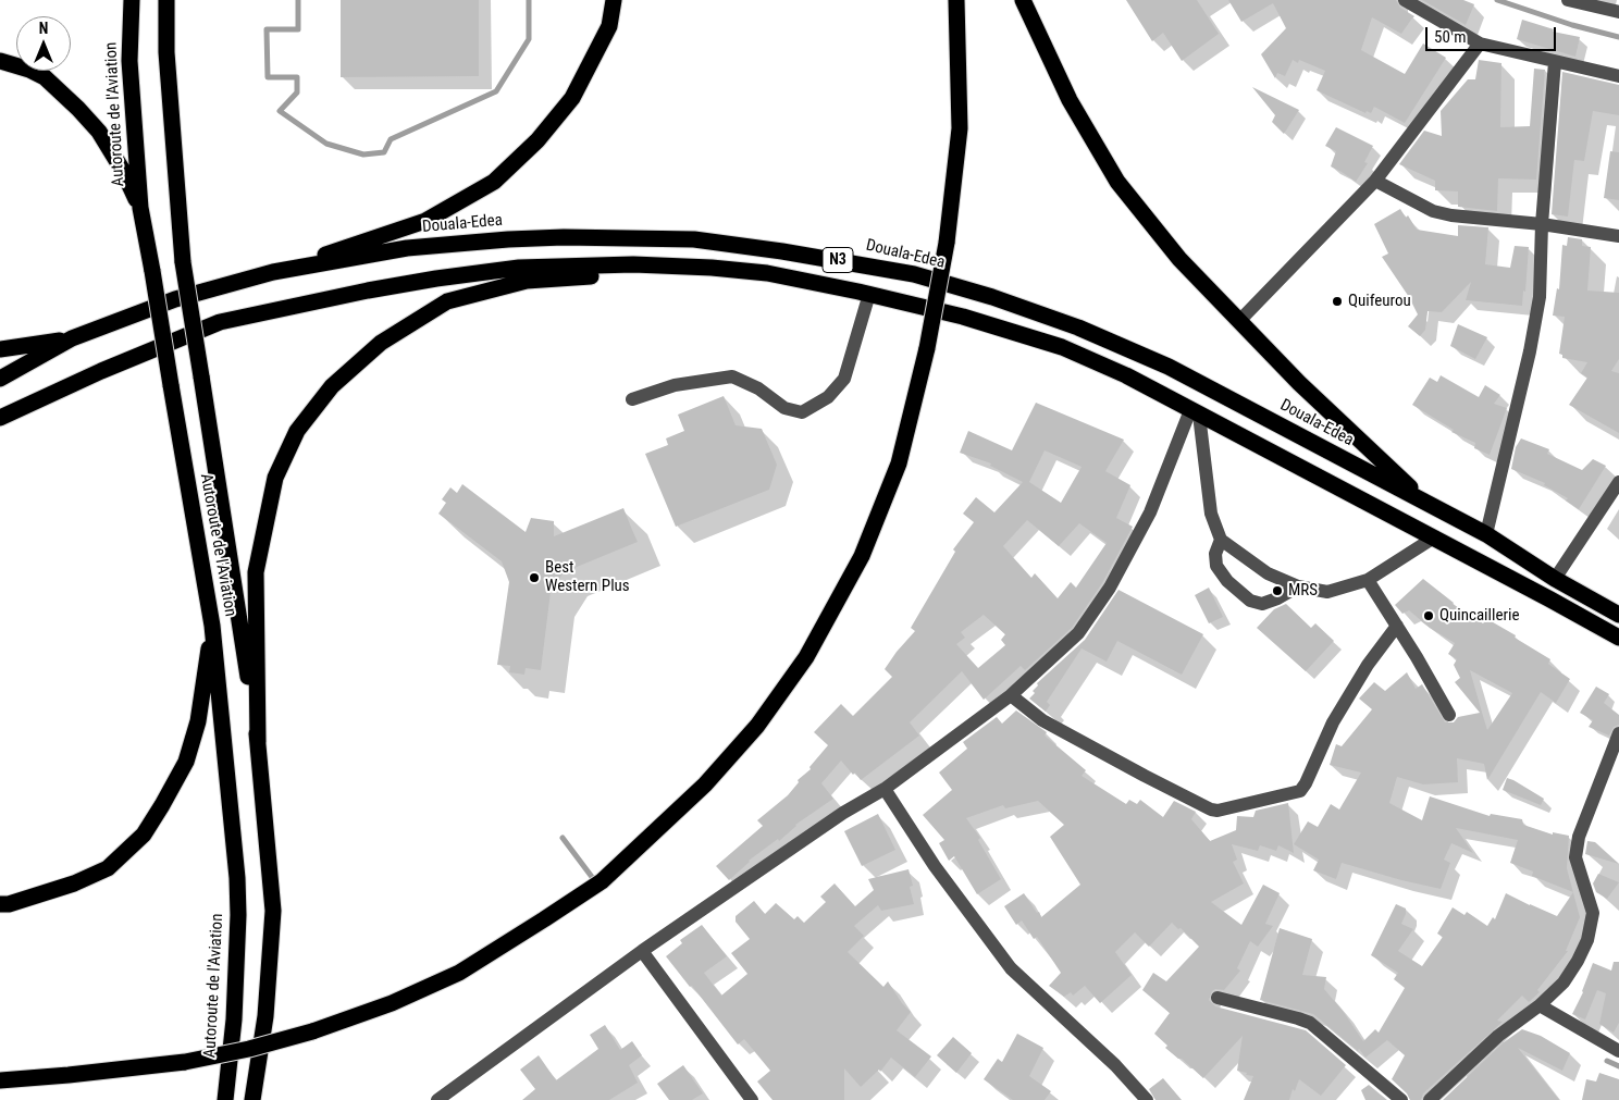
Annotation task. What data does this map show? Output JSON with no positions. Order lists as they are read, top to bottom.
{
  "streets": {
    "highway": ["Autoroute de l'Aviation", "Douala-Edea", "N3"]
  },
  "places": [
    "Quifeurou",
    "Best Western Plus",
    "MRS",
    "Quincaillerie"
  ],
  "scale_bar": "50 m",
  "north": "top"
}
